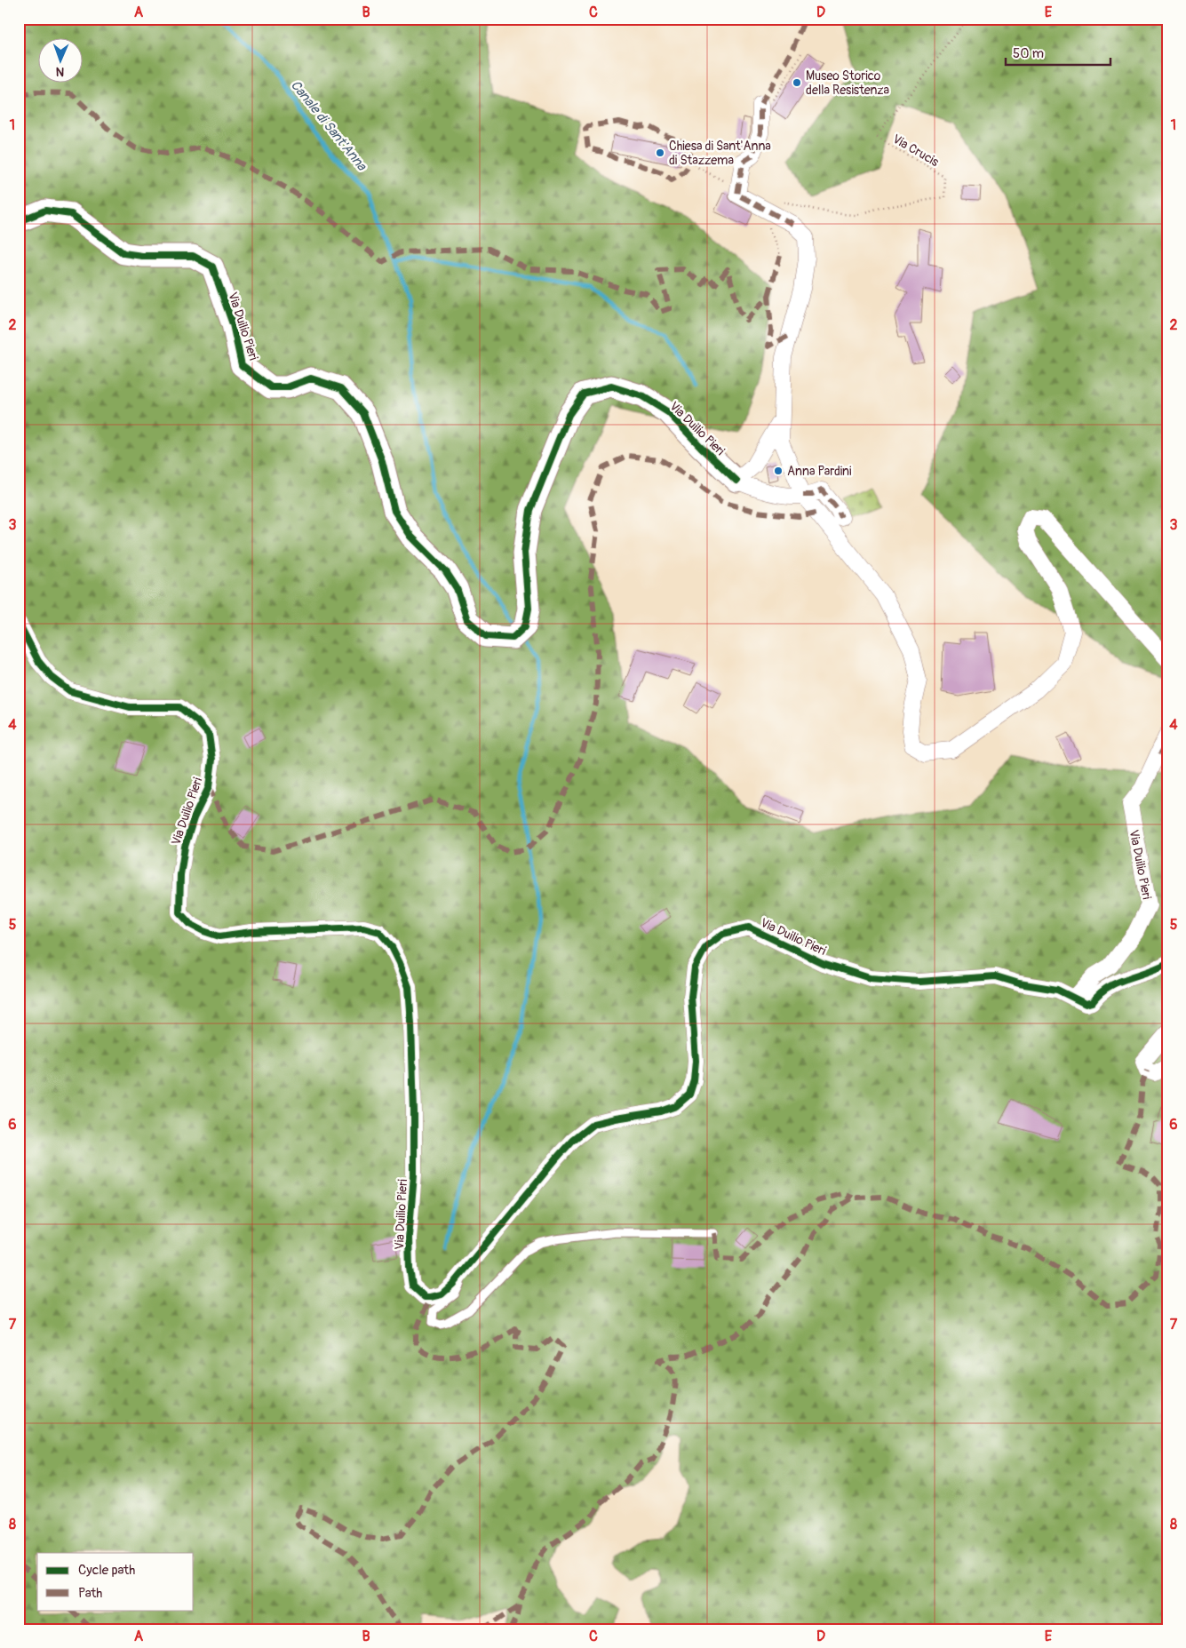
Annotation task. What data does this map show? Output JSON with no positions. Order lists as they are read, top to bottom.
{
  "streets": {
    "street": ["Via Duilio Pieri"],
    "path": ["Via Crucis"]
  },
  "water": ["Canale di Sant'Anna"],
  "places": ["Museo Storico della Resistenza", "Chiesa di Sant'Anna di Stazzema", "Anna Pardini"],
  "legend": ["Cycle path", "Path"],
  "scale_bar": "50 m",
  "north": "bottom",
  "grid": {
    "columns": [
      "A",
      "B",
      "C",
      "D",
      "E"
    ],
    "rows": [
      "1",
      "2",
      "3",
      "4",
      "5",
      "6",
      "7",
      "8"
    ]
  }
}
